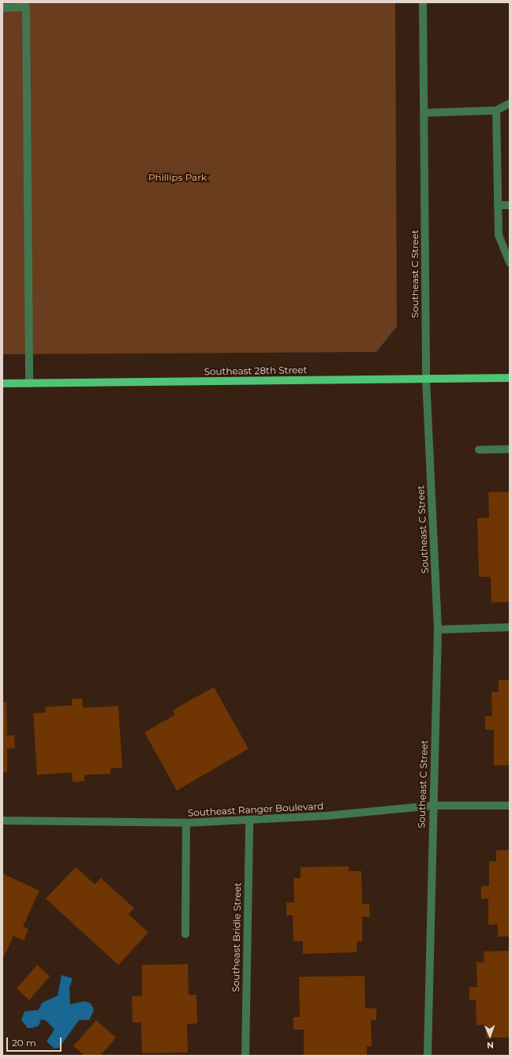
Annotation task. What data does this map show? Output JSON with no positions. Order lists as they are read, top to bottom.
{
  "streets": {
    "main road": ["Southeast 28th Street"],
    "street": ["Southeast C Street", "Southeast Ranger Boulevard", "Southeast Bridle Street"]
  },
  "crossings": [
    ["Southeast C Street", "Southeast 28th Street"],
    ["Southeast C Street", "Southeast Ranger Boulevard"],
    ["Southeast Ranger Boulevard", "Southeast Bridle Street"]
  ],
  "parks": ["Phillips Park"],
  "scale_bar": "20 m",
  "north": "bottom"
}
